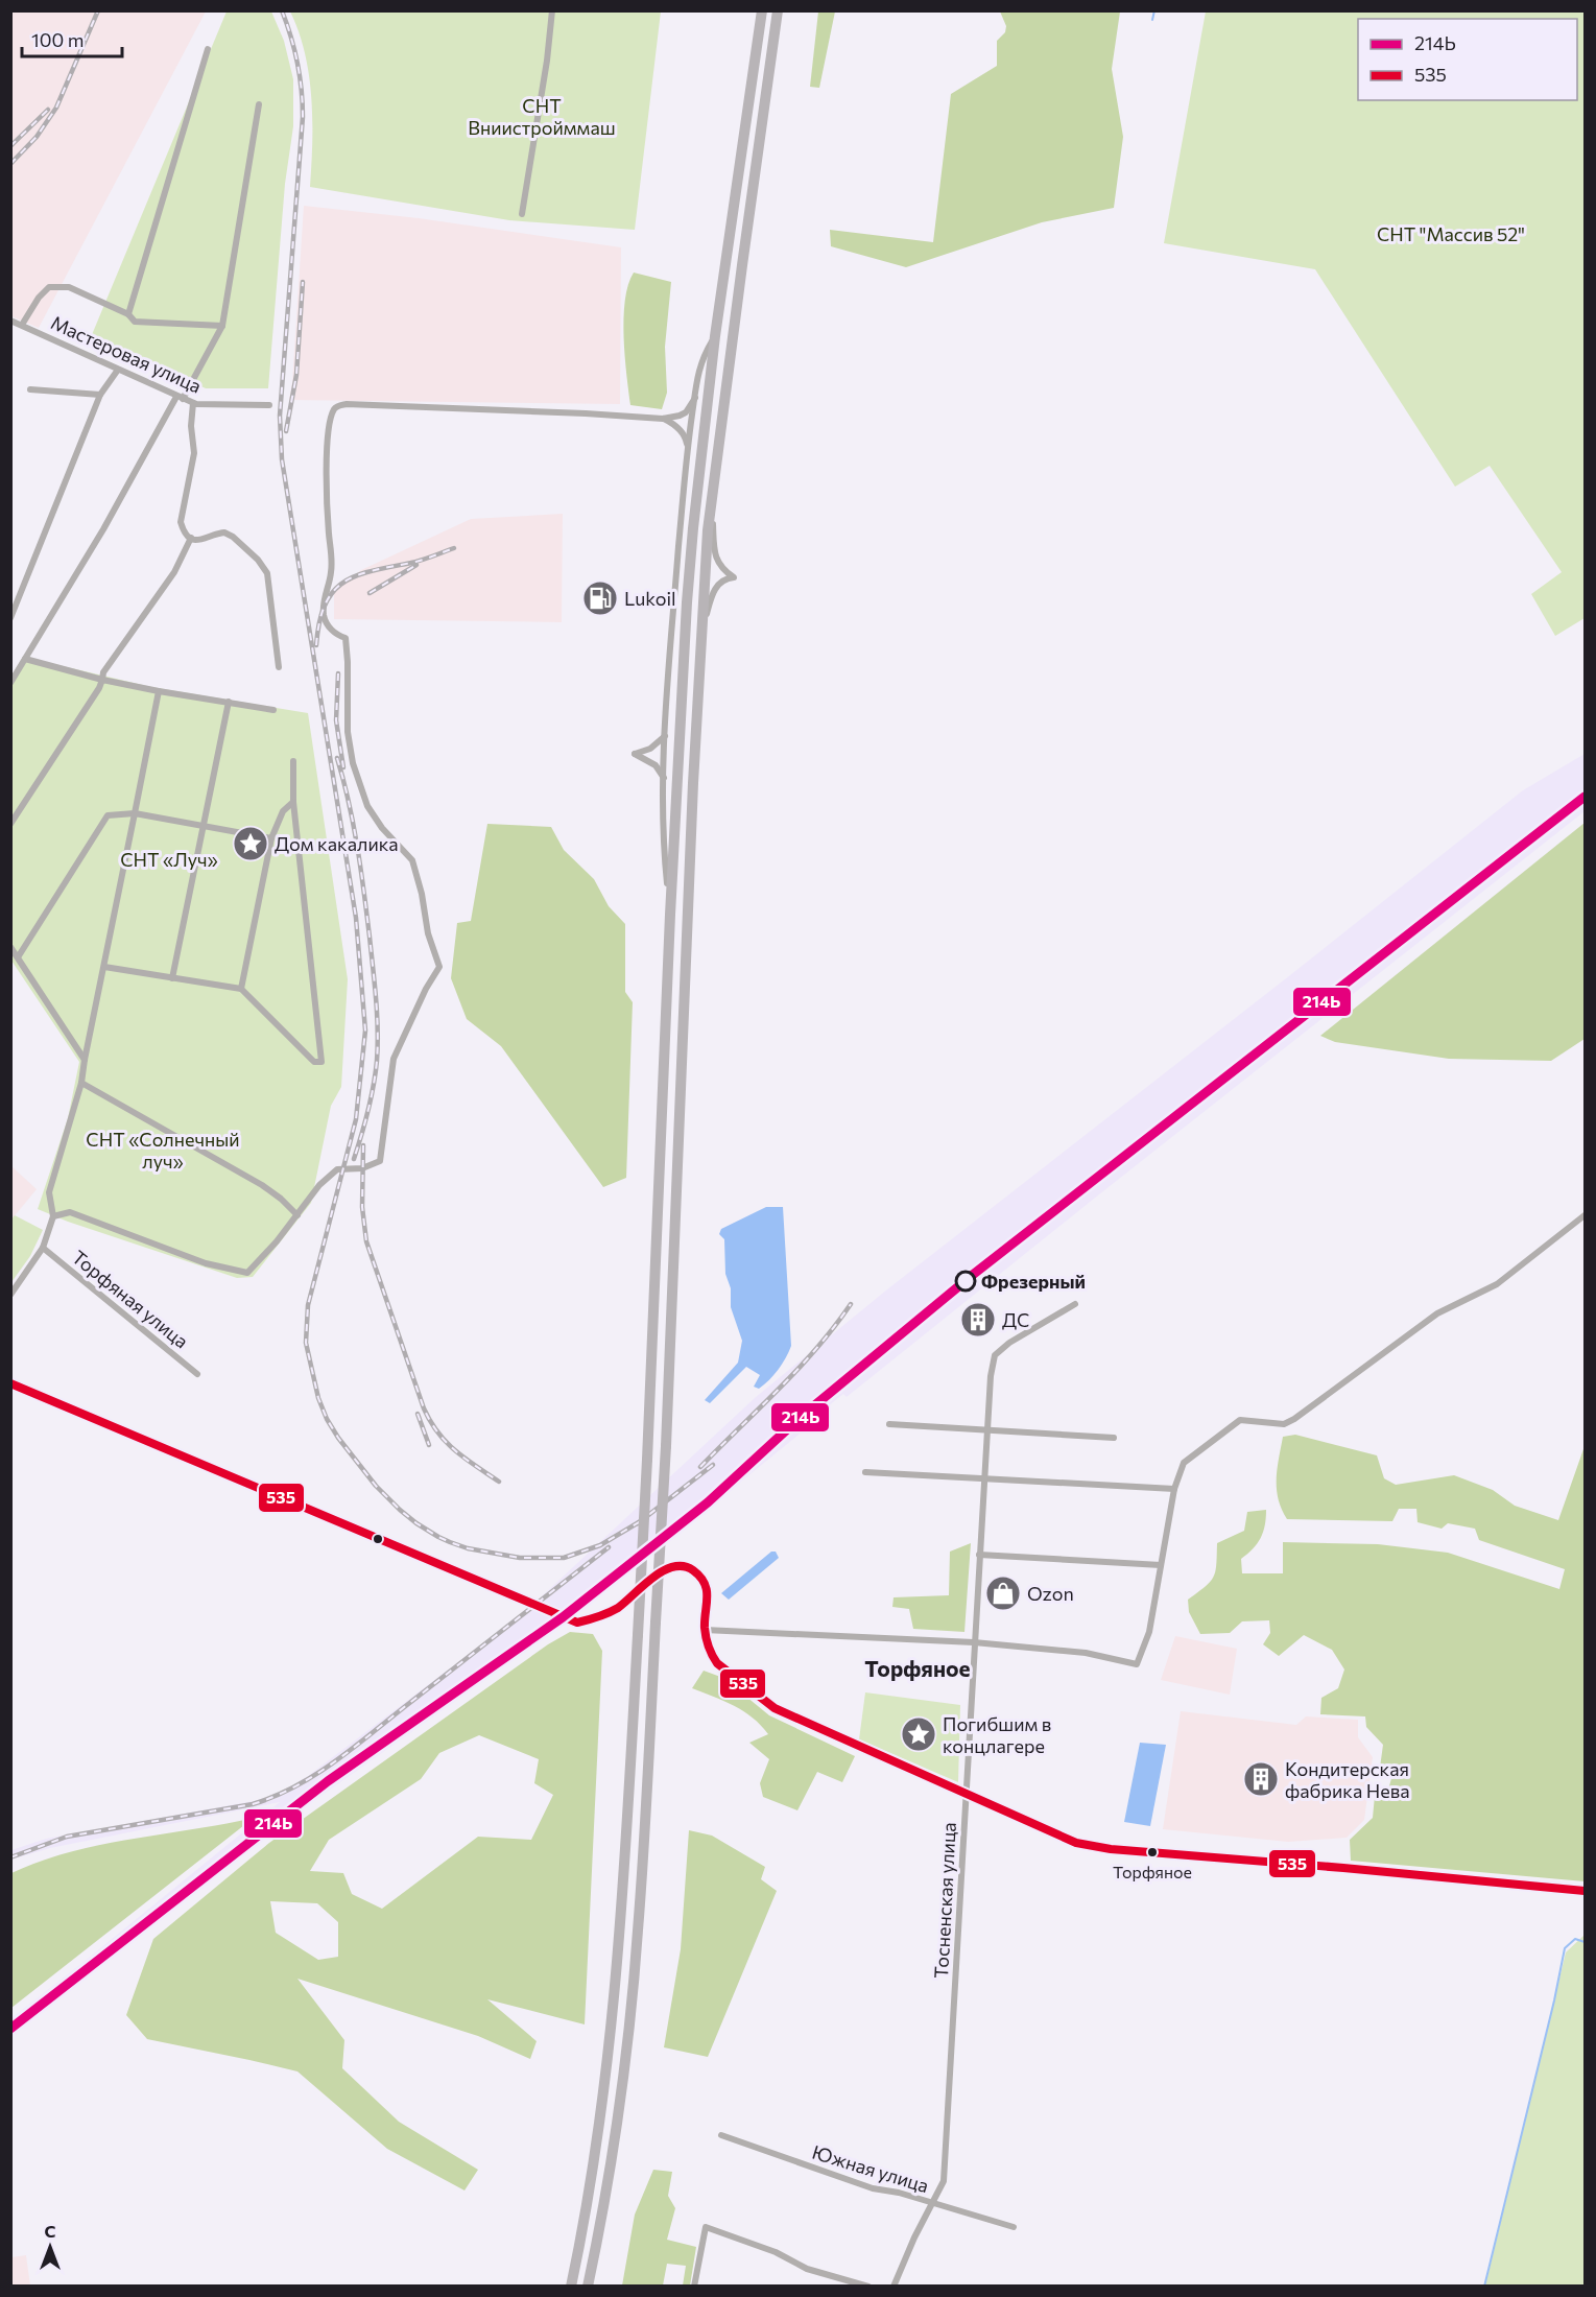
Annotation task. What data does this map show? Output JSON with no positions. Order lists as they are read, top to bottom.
{
  "streets": {
    "street": [
      "Мастеровая улица",
      "Торфяная улица",
      "Тосненская улица",
      "Южная улица"
    ]
  },
  "crossings": [
    ["Тосненская улица", "Южная улица"]
  ],
  "districts": ["Торфяное"],
  "parks": [
    "СНТ Вниистройммаш",
    "СНТ \"Массив 52\"",
    "СНТ «Луч»",
    "СНТ «Солнечный луч»"
  ],
  "places": {
    "fuel station": ["Lukoil"],
    "place": ["Дом какалика", "Погибшим в концлагере"],
    "other": ["Фрезерный", "Торфяное"],
    "building": ["ДС", "Кондитерская фабрика Нева"],
    "shop": ["Ozon"]
  },
  "lines": ["transit line 214Ь", "transit line 535"],
  "legend": ["214Ь", "535"],
  "scale_bar": "100 m",
  "north": "top"
}
